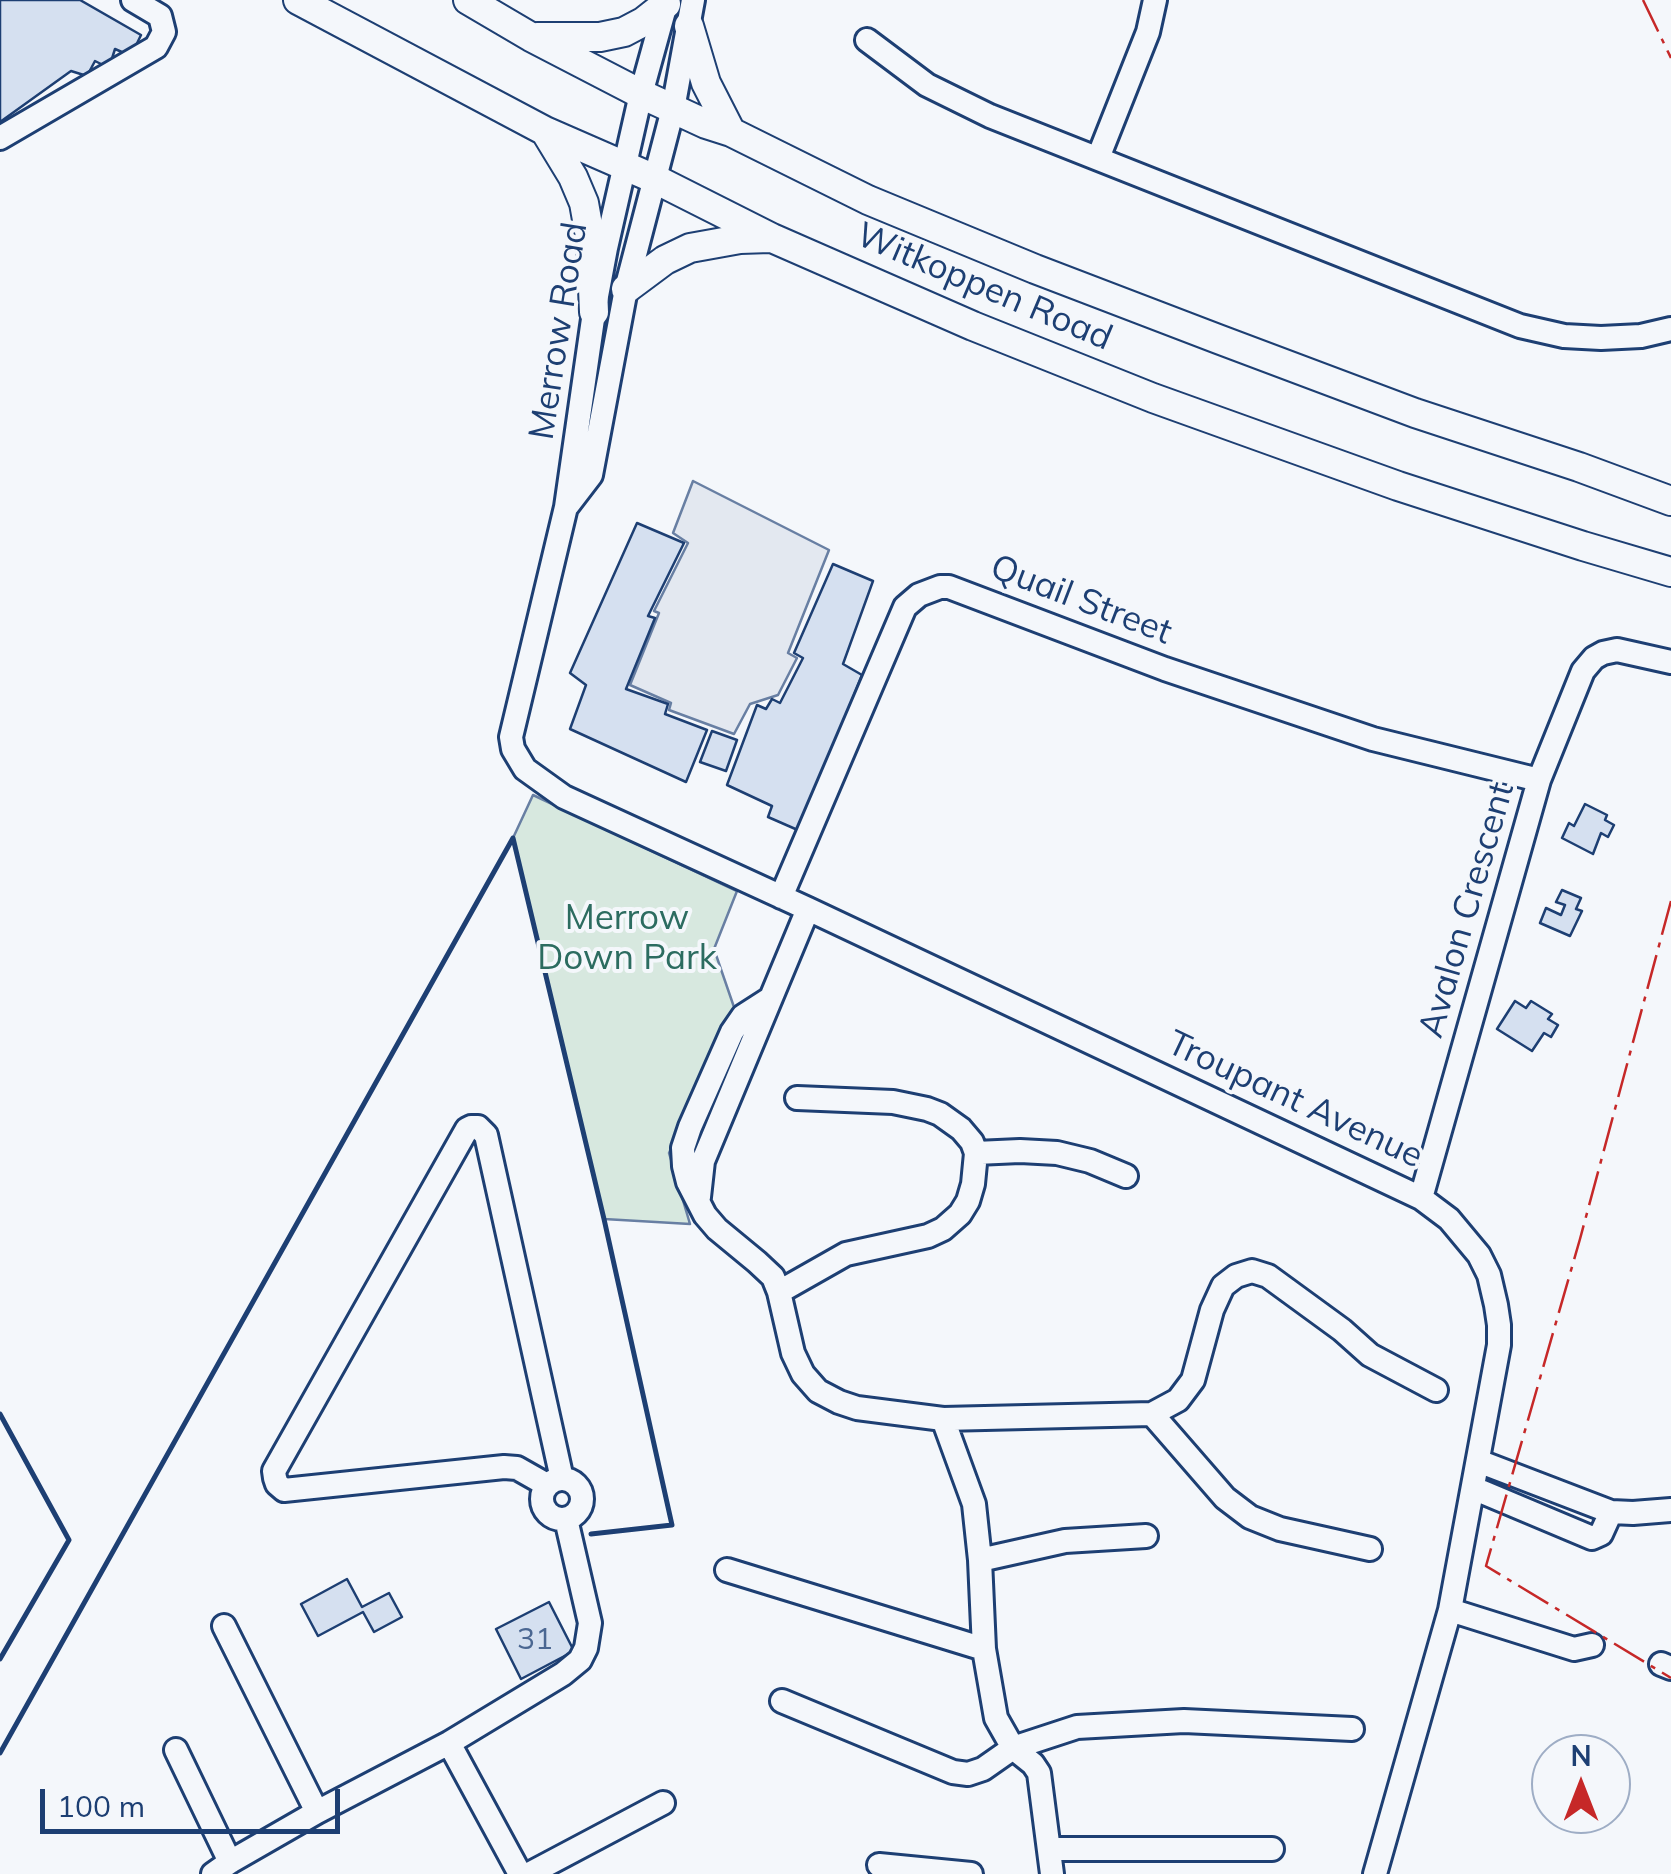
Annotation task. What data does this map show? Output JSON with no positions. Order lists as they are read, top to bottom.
{
  "streets": {
    "main road": ["Witkoppen Road"],
    "street": [
      "Merrow Road",
      "Quail Street",
      "Avalon Crescent",
      "Troupant Avenue"
    ]
  },
  "crossings": [
    ["Witkoppen Road", "Merrow Road"],
    ["Merrow Road", "Troupant Avenue"],
    ["Quail Street", "Avalon Crescent"],
    ["Quail Street", "Troupant Avenue"],
    ["Avalon Crescent", "Troupant Avenue"]
  ],
  "parks": ["Merrow Down Park"],
  "house_numbers": ["31"],
  "scale_bar": "100 m",
  "north": "top"
}
